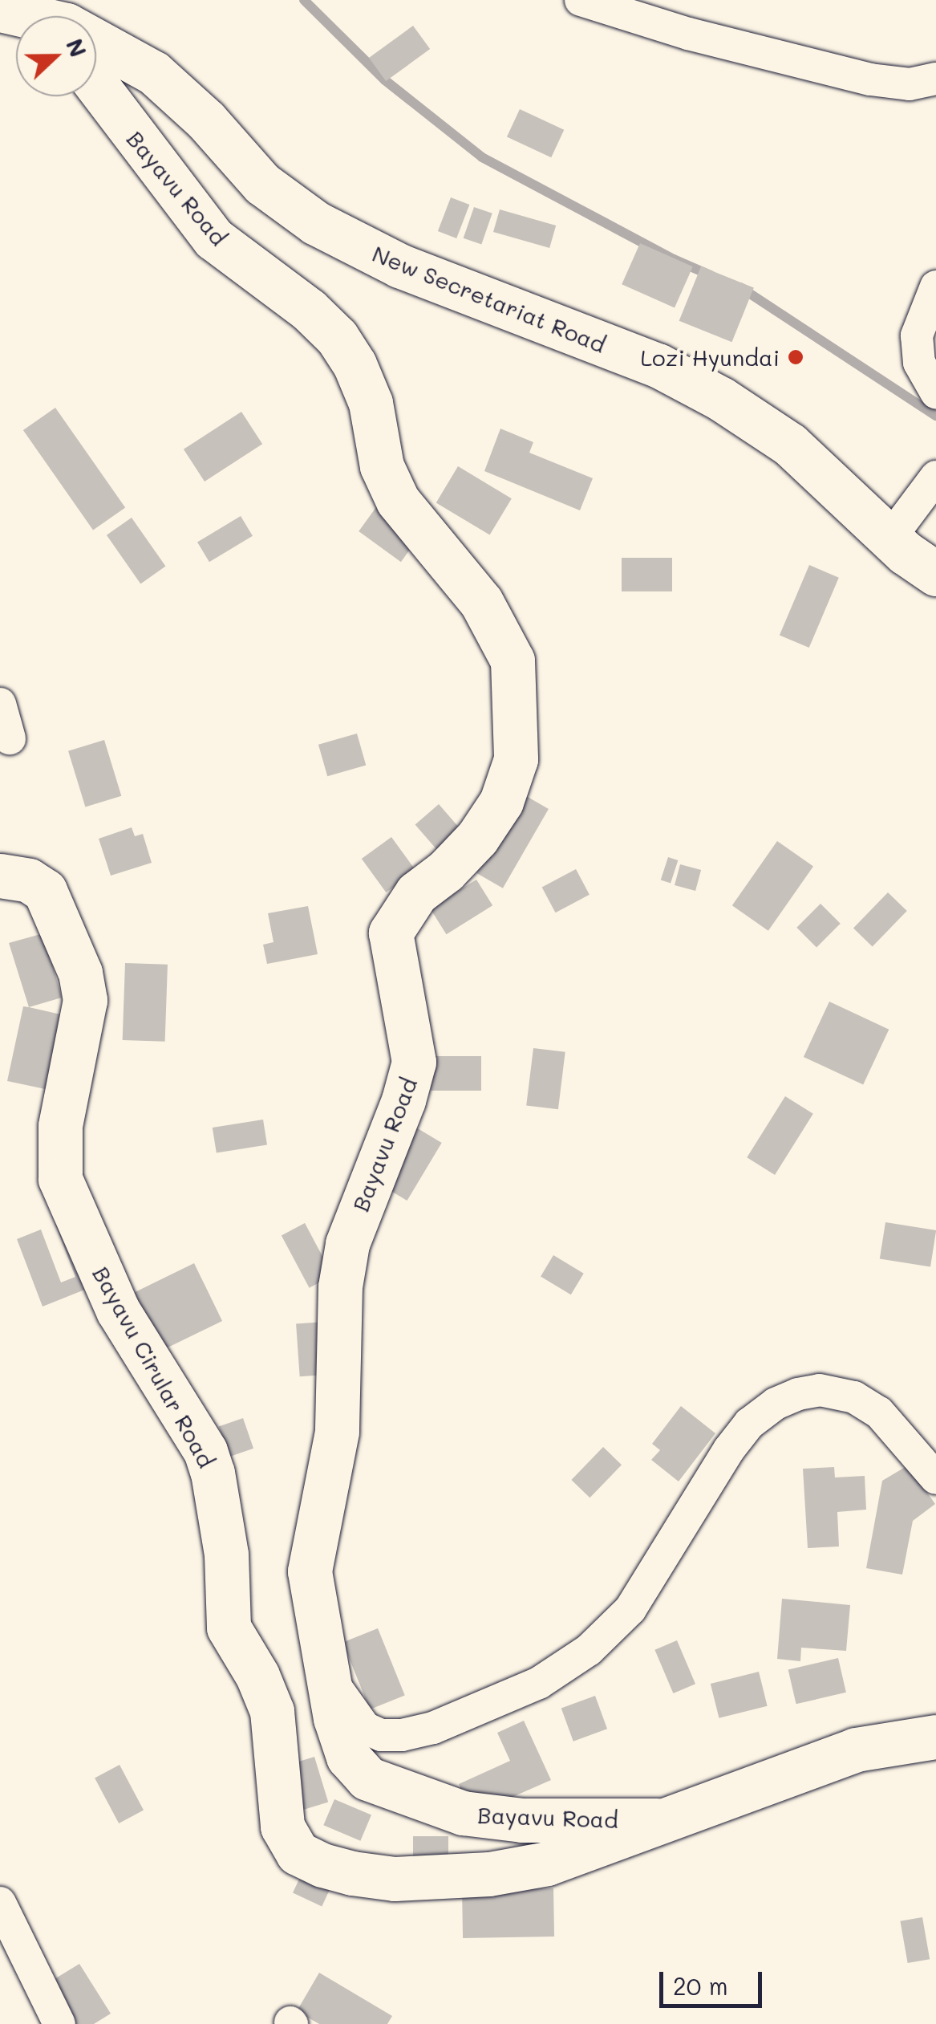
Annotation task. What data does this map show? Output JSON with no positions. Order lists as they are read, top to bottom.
{
  "streets": {
    "street": ["Bayavu Road", "New Secretariat Road", "Bayavu Cirular Road"]
  },
  "crossings": [
    ["Bayavu Road", "Bayavu Cirular Road"]
  ],
  "places": ["Lozi Hyundai"],
  "scale_bar": "20 m",
  "north": "right"
}
